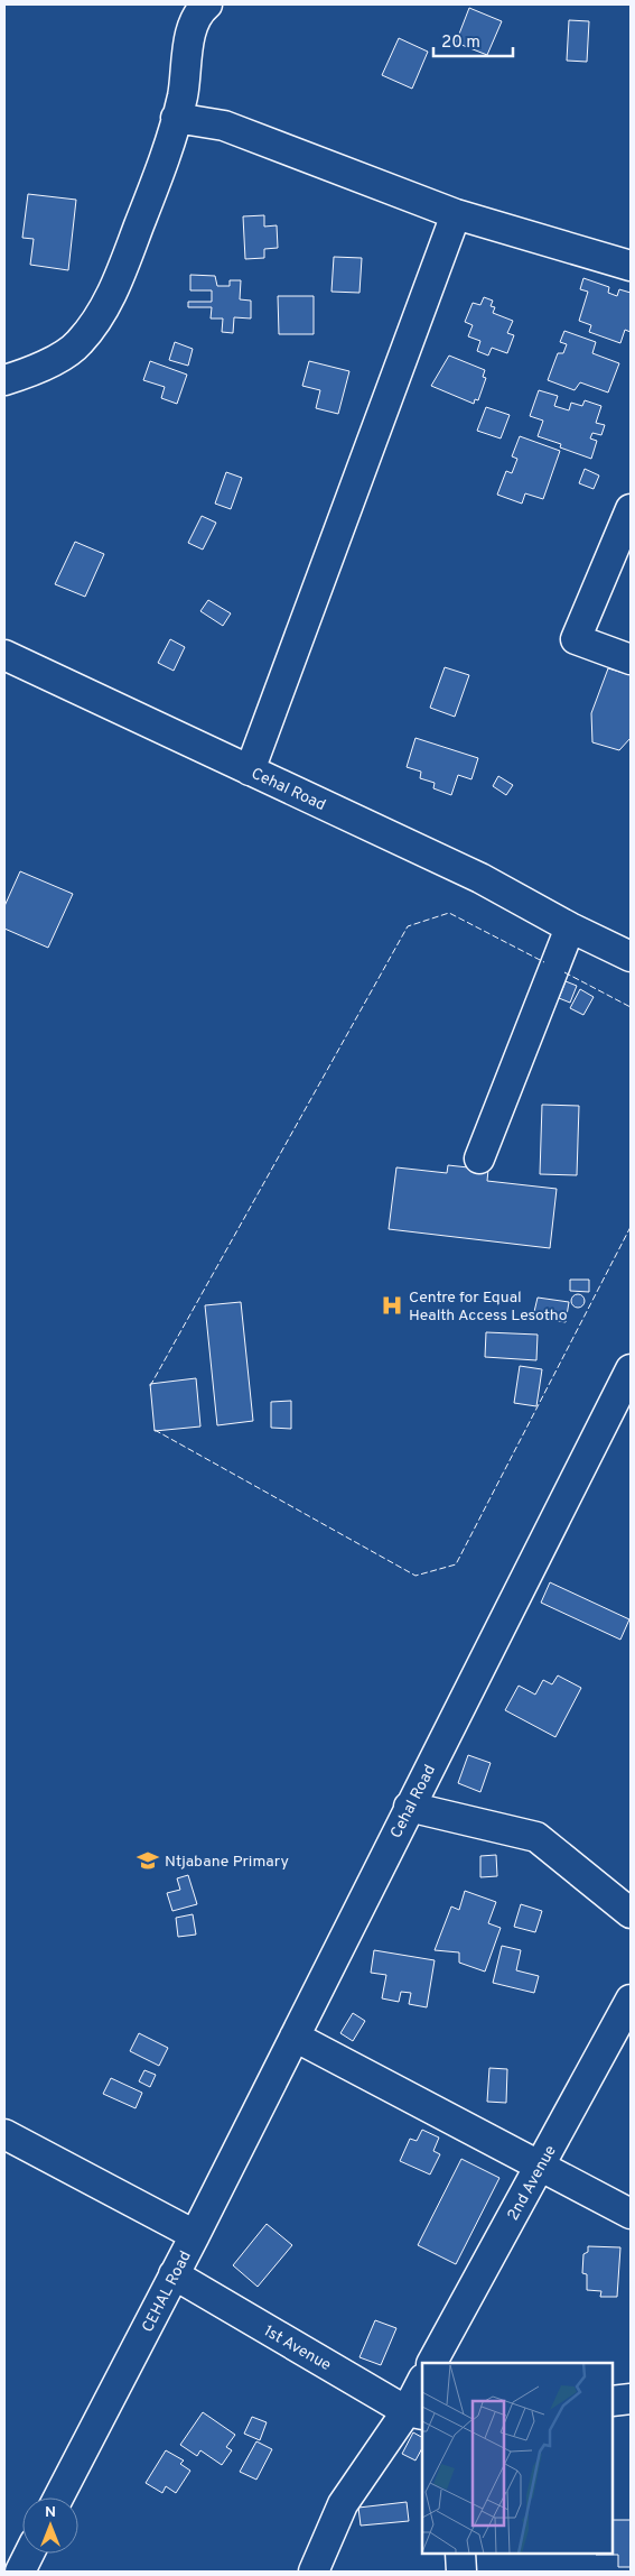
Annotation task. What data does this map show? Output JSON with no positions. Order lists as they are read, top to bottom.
{
  "streets": {
    "street": [
      "Cehal Road",
      "2nd Avenue",
      "CEHAL Road",
      "1st Avenue"
    ]
  },
  "crossings": [
    ["Cehal Road", "CEHAL Road"],
    ["CEHAL Road", "1st Avenue"]
  ],
  "places": {
    "hospital": ["Centre for Equal Health Access Lesotho"],
    "school or university": ["Ntjabane Primary"]
  },
  "scale_bar": "20 m",
  "north": "top"
}
